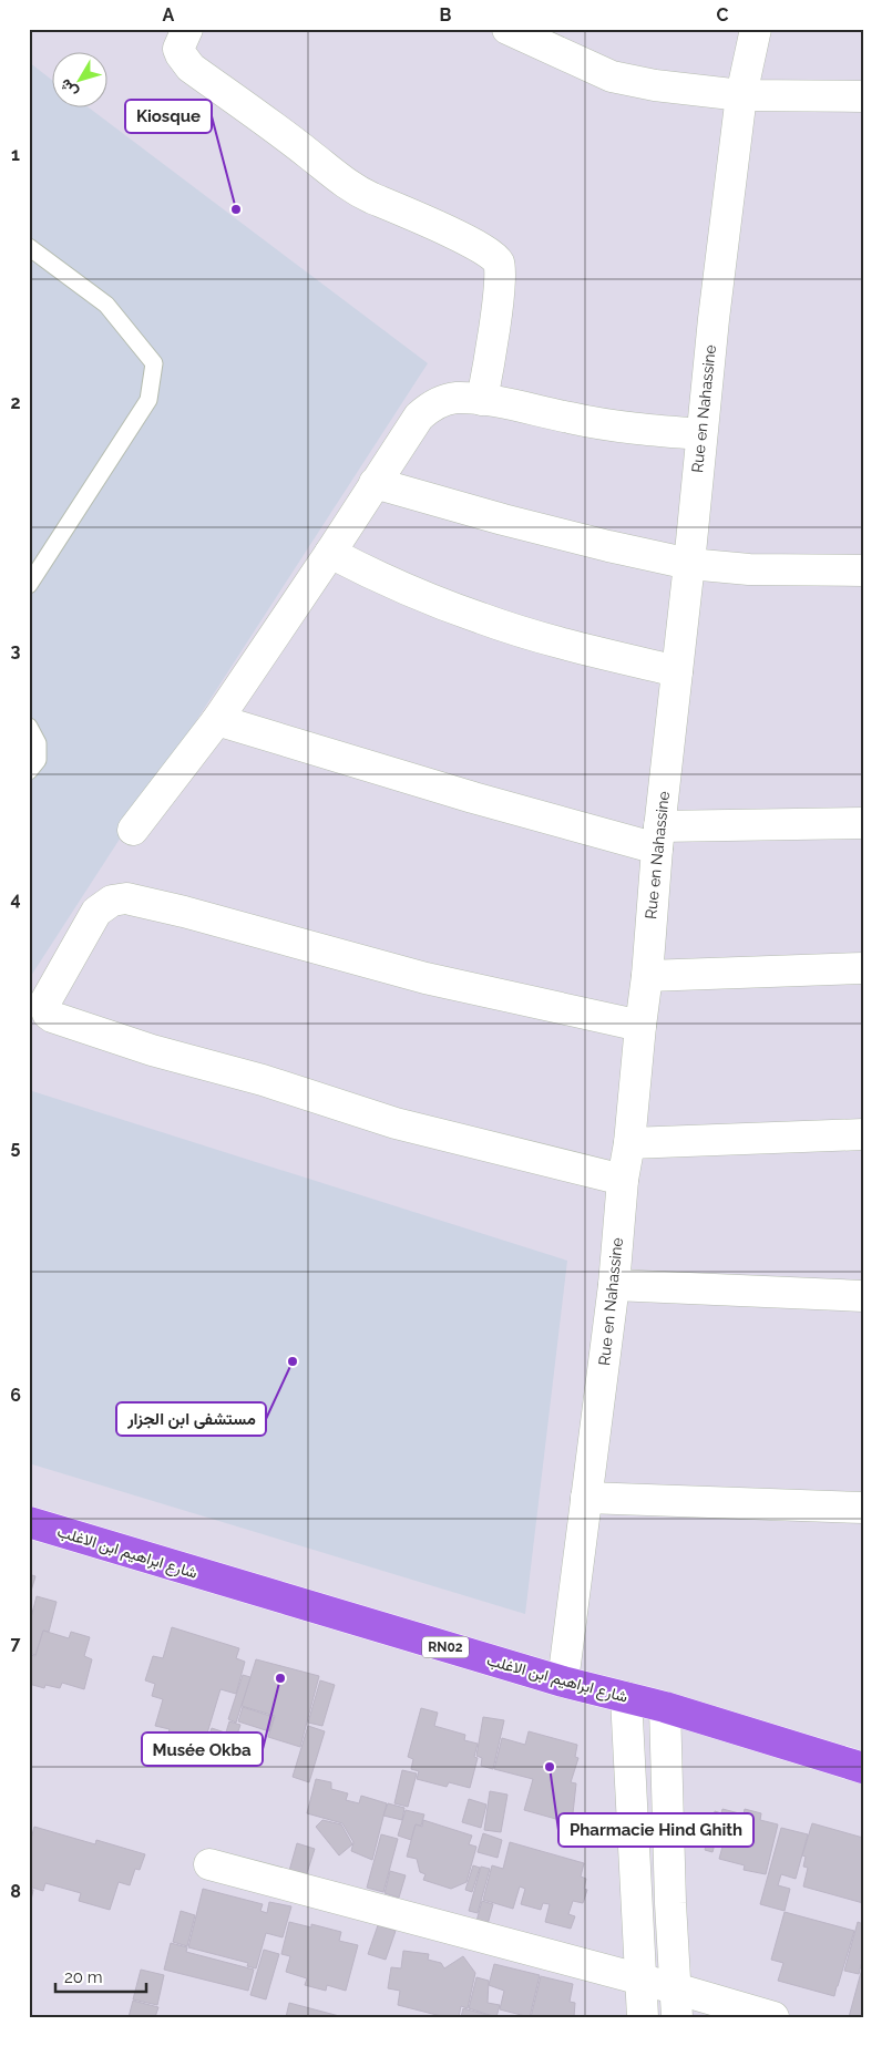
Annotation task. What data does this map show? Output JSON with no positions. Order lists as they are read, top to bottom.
{
  "streets": {
    "main road": ["شارع ابراهيم ابن الاغلب", "RN02"],
    "street": ["Rue en Nahassine"]
  },
  "crossings": [
    ["Rue en Nahassine", "شارع ابراهيم ابن الاغلب"]
  ],
  "places": [
    "Kiosque",
    "مستشفى ابن الجزار",
    "Musée Okba",
    "Pharmacie Hind Ghith"
  ],
  "scale_bar": "20 m",
  "north": "bottom left",
  "grid": {
    "columns": ["A", "B", "C"],
    "rows": [
      "1",
      "2",
      "3",
      "4",
      "5",
      "6",
      "7",
      "8"
    ]
  }
}
